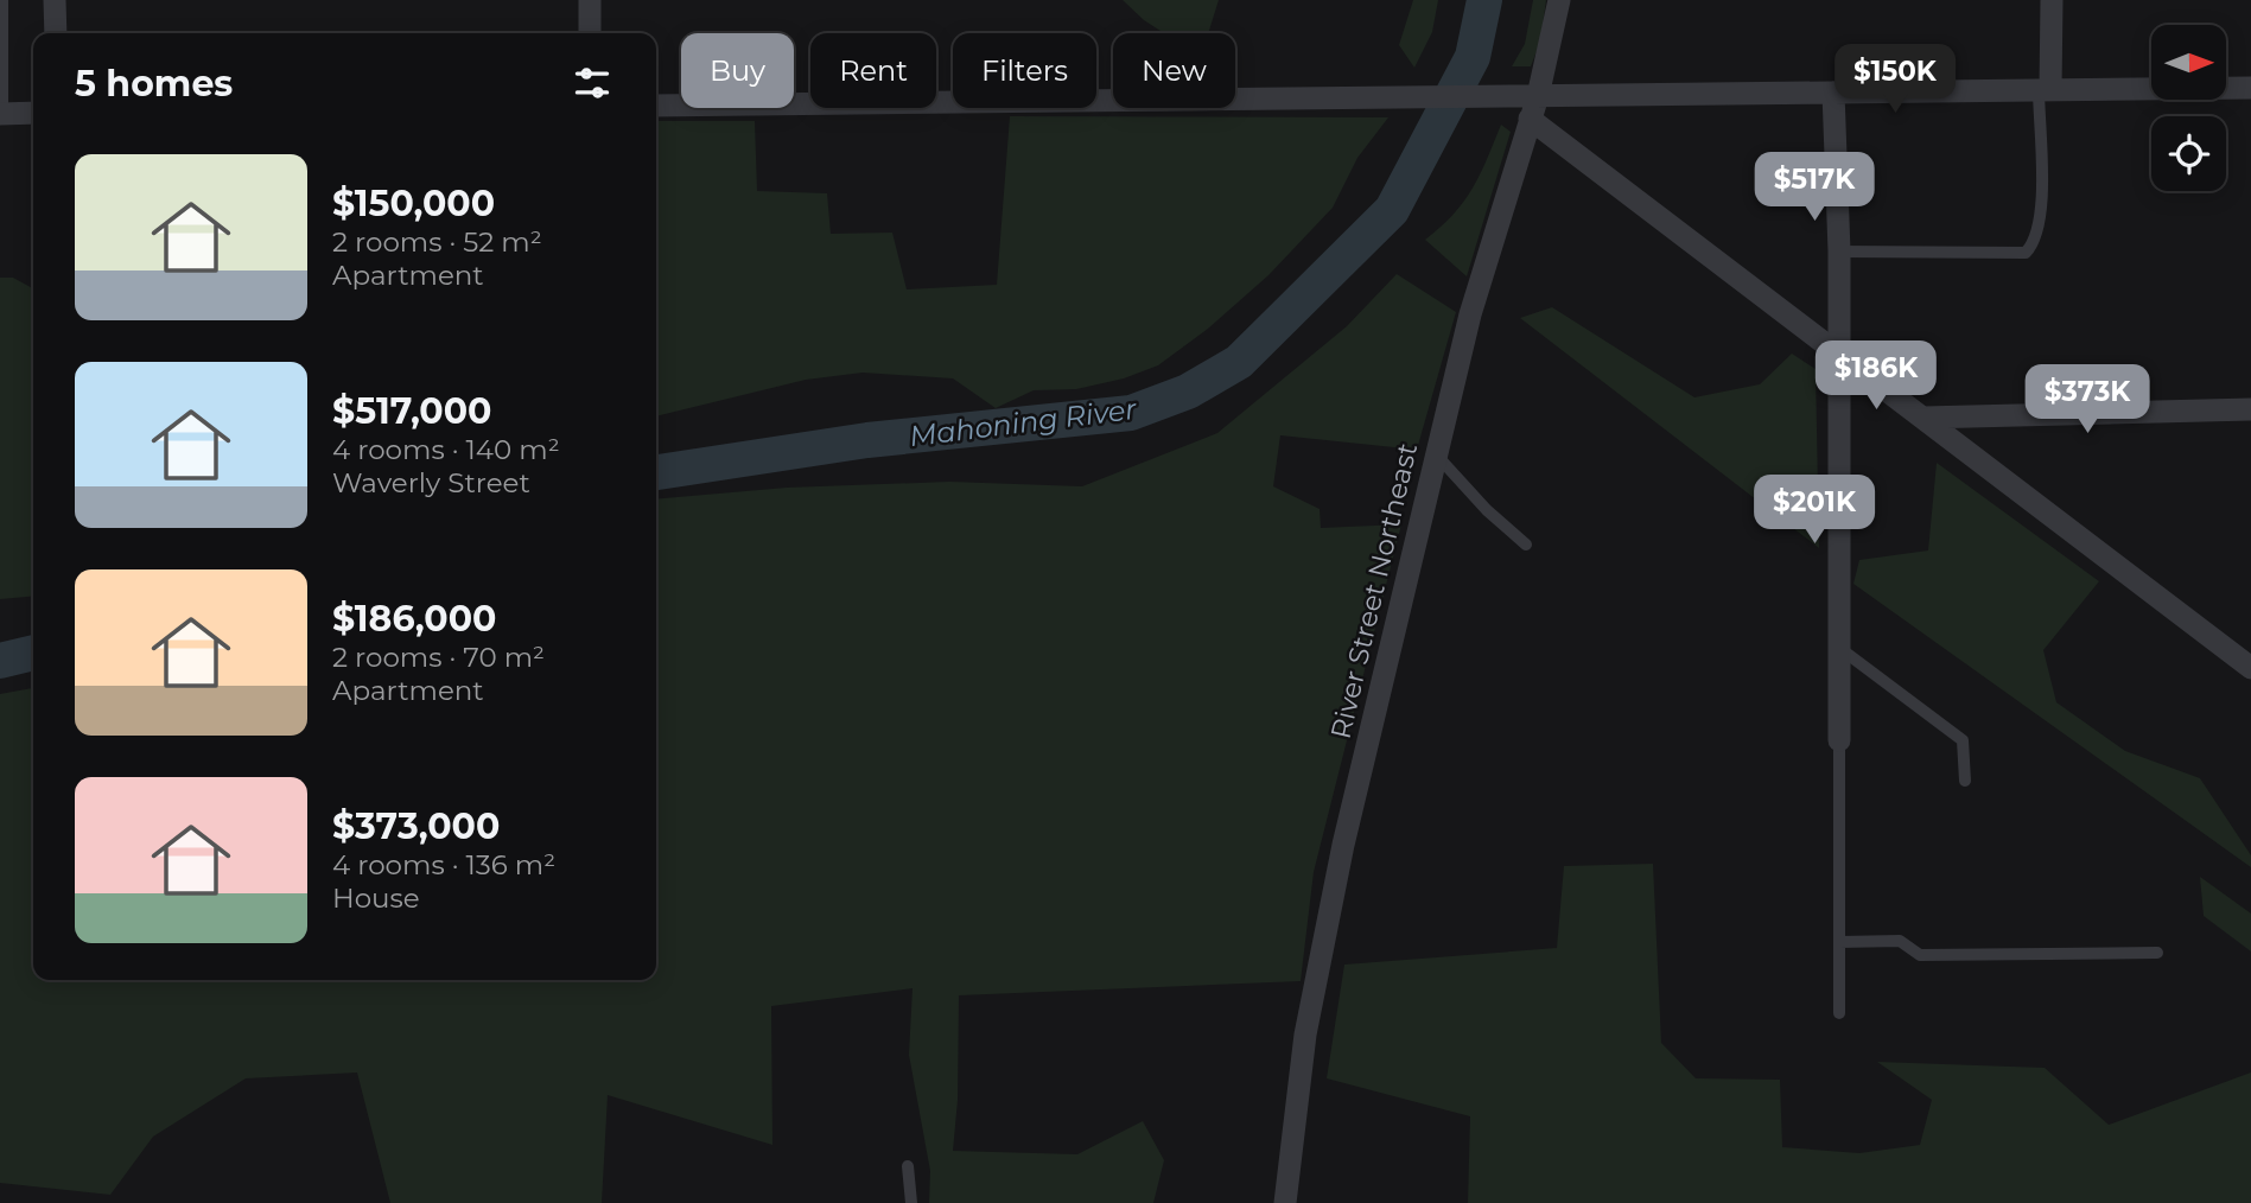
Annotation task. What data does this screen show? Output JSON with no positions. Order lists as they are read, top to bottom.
{
  "streets": {
    "street": ["River Street Northeast"]
  },
  "water": ["Mahoning River"],
  "north": "right",
  "page": {
    "chip": [
      "Buy",
      "Rent",
      "Filters",
      "New"
    ],
    "heading": "5 homes",
    "price": [
      "$150K",
      "$517K",
      "$186K",
      "$373K",
      "$201K"
    ],
    "list": [
      {
        "name": "$150,000",
        "note": "2 rooms · 52 m² · Apartment"
      },
      {
        "name": "$517,000",
        "note": "4 rooms · 140 m² · Waverly Street"
      },
      {
        "name": "$186,000",
        "note": "2 rooms · 70 m² · Apartment"
      },
      {
        "name": "$373,000",
        "note": "4 rooms · 136 m² · House"
      }
    ]
  }
}
